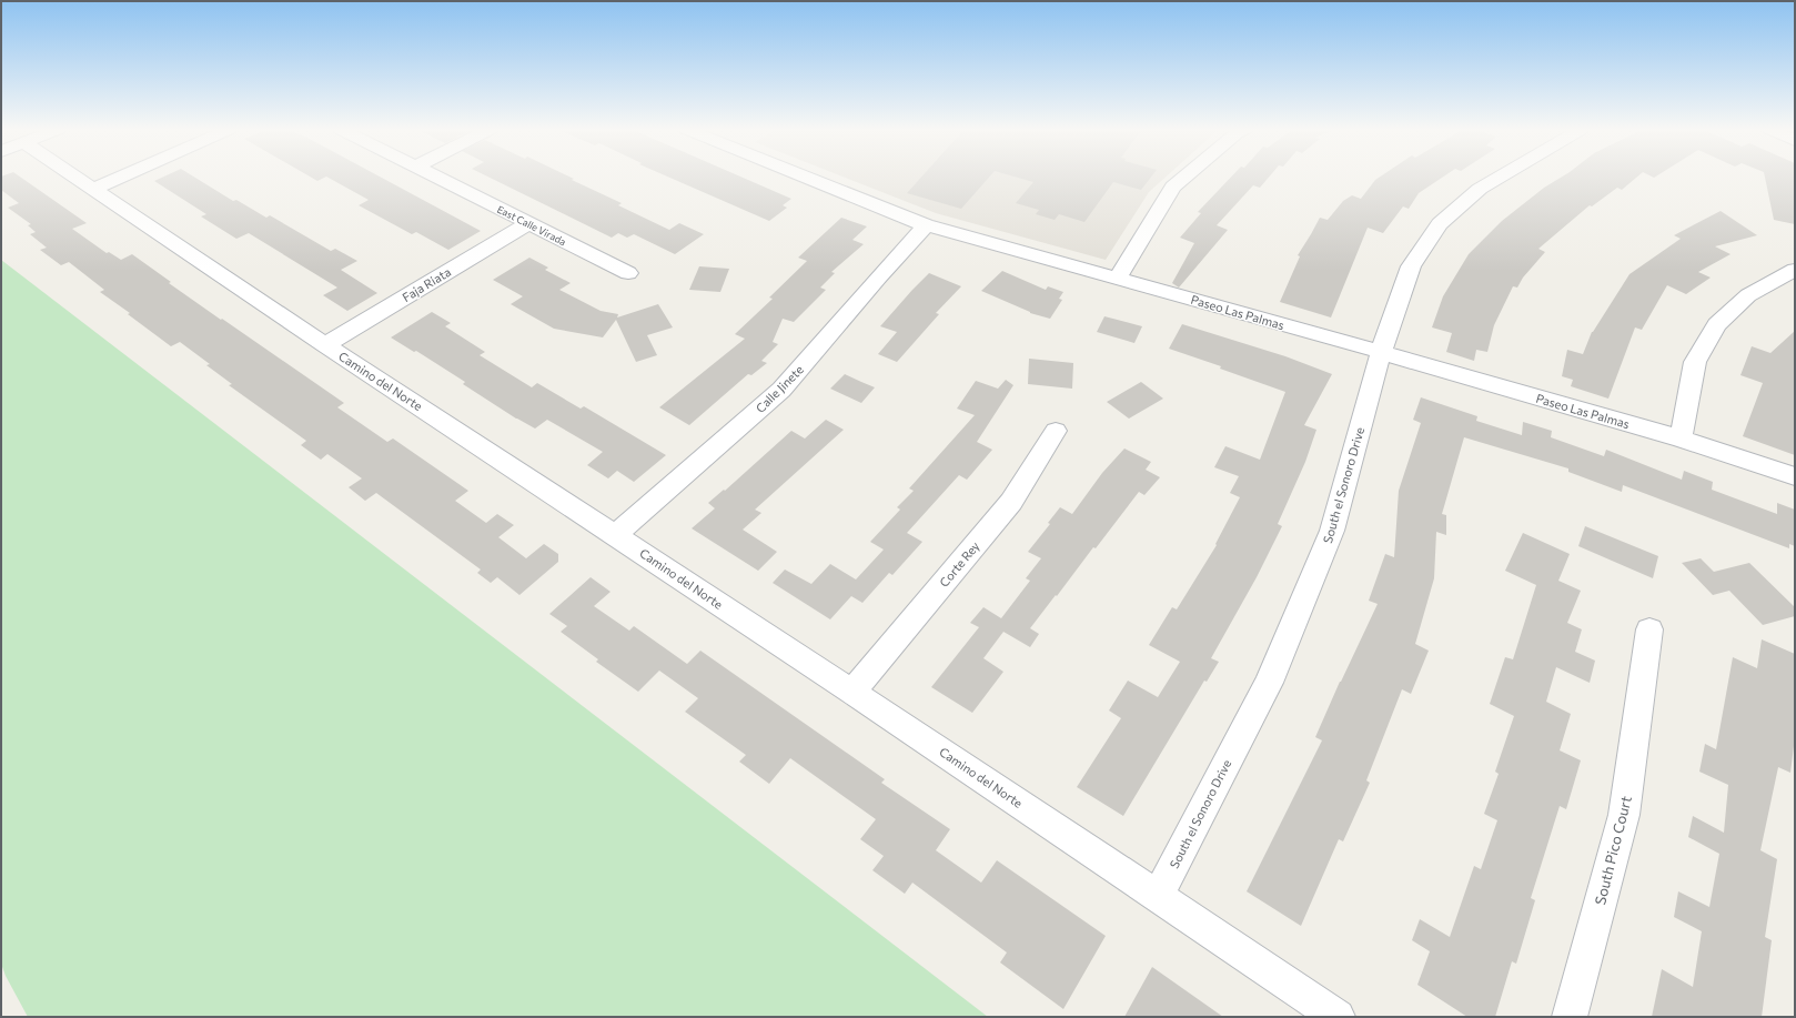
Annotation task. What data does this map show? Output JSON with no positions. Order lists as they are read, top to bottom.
{
  "streets": {
    "street": [
      "East Calle Virada",
      "Faja Riata",
      "Paseo Las Palmas",
      "Camino del Norte",
      "Calle Jinete",
      "South el Sonoro Drive",
      "Corte Rey",
      "South Pico Court"
    ]
  },
  "crossings": [
    ["East Calle Virada", "Faja Riata"],
    ["Faja Riata", "Camino del Norte"],
    ["Paseo Las Palmas", "Calle Jinete"],
    ["Paseo Las Palmas", "South el Sonoro Drive"],
    ["Camino del Norte", "Calle Jinete"],
    ["Camino del Norte", "South el Sonoro Drive"],
    ["Camino del Norte", "Corte Rey"]
  ]
}
